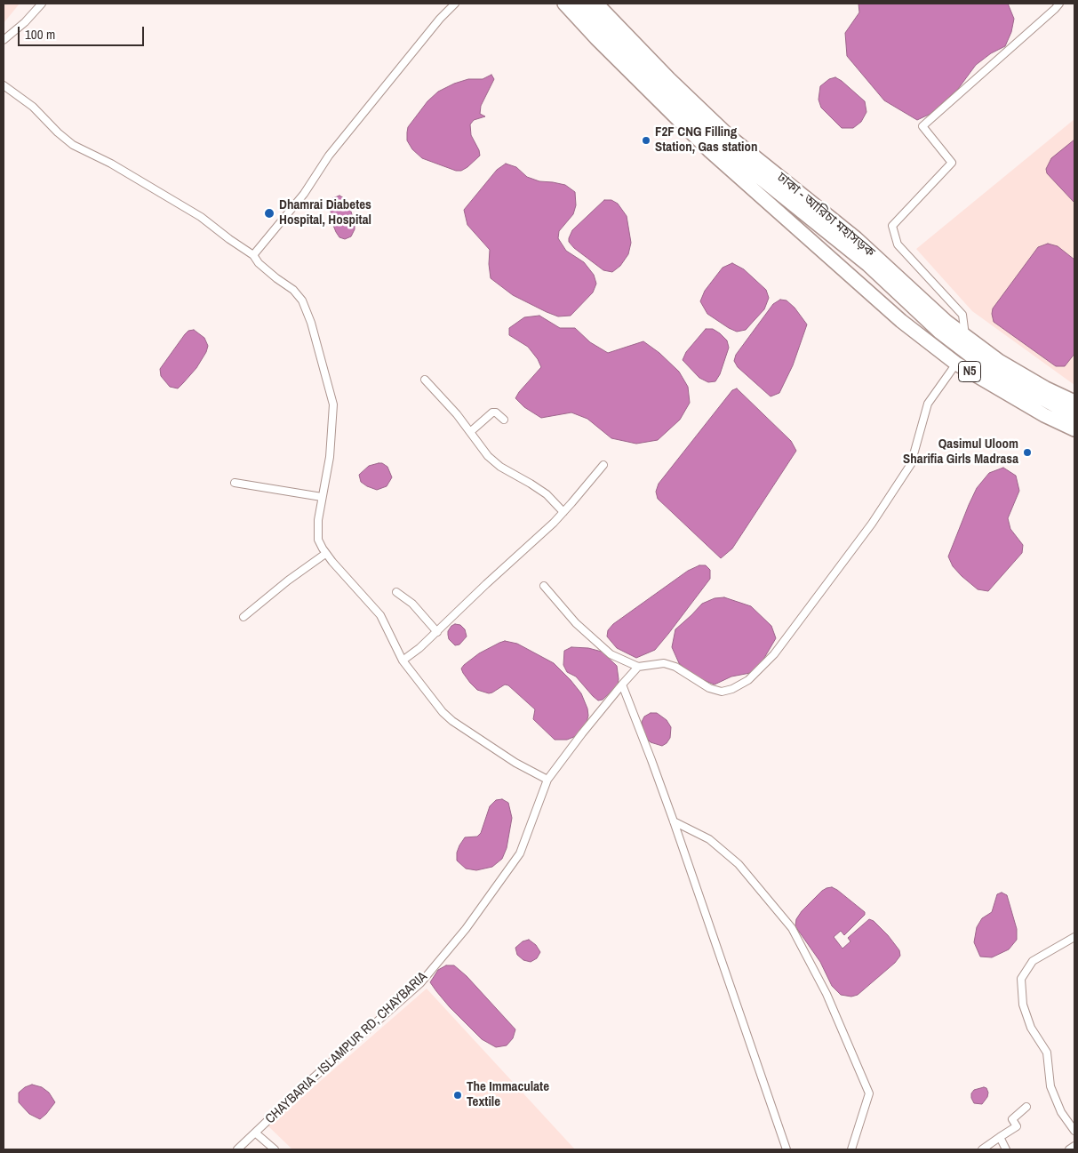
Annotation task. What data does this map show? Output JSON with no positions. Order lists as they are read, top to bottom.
{
  "streets": {
    "highway": ["ঢাকা - আরিচা মহাসড়ক", "N5"],
    "street": ["CHAYBARIA - ISLAMPUR RD, CHAYBARIA"]
  },
  "crossings": [
    ["ঢাকা - আরিচা মহাসড়ক", "N5"]
  ],
  "places": [
    "F2F CNG Filling Station, Gas station",
    "Dhamrai Diabetes Hospital, Hospital",
    "Qasimul Uloom Sharifia Girls Madrasa",
    "The Immaculate Textile"
  ],
  "scale_bar": "100 m"
}
